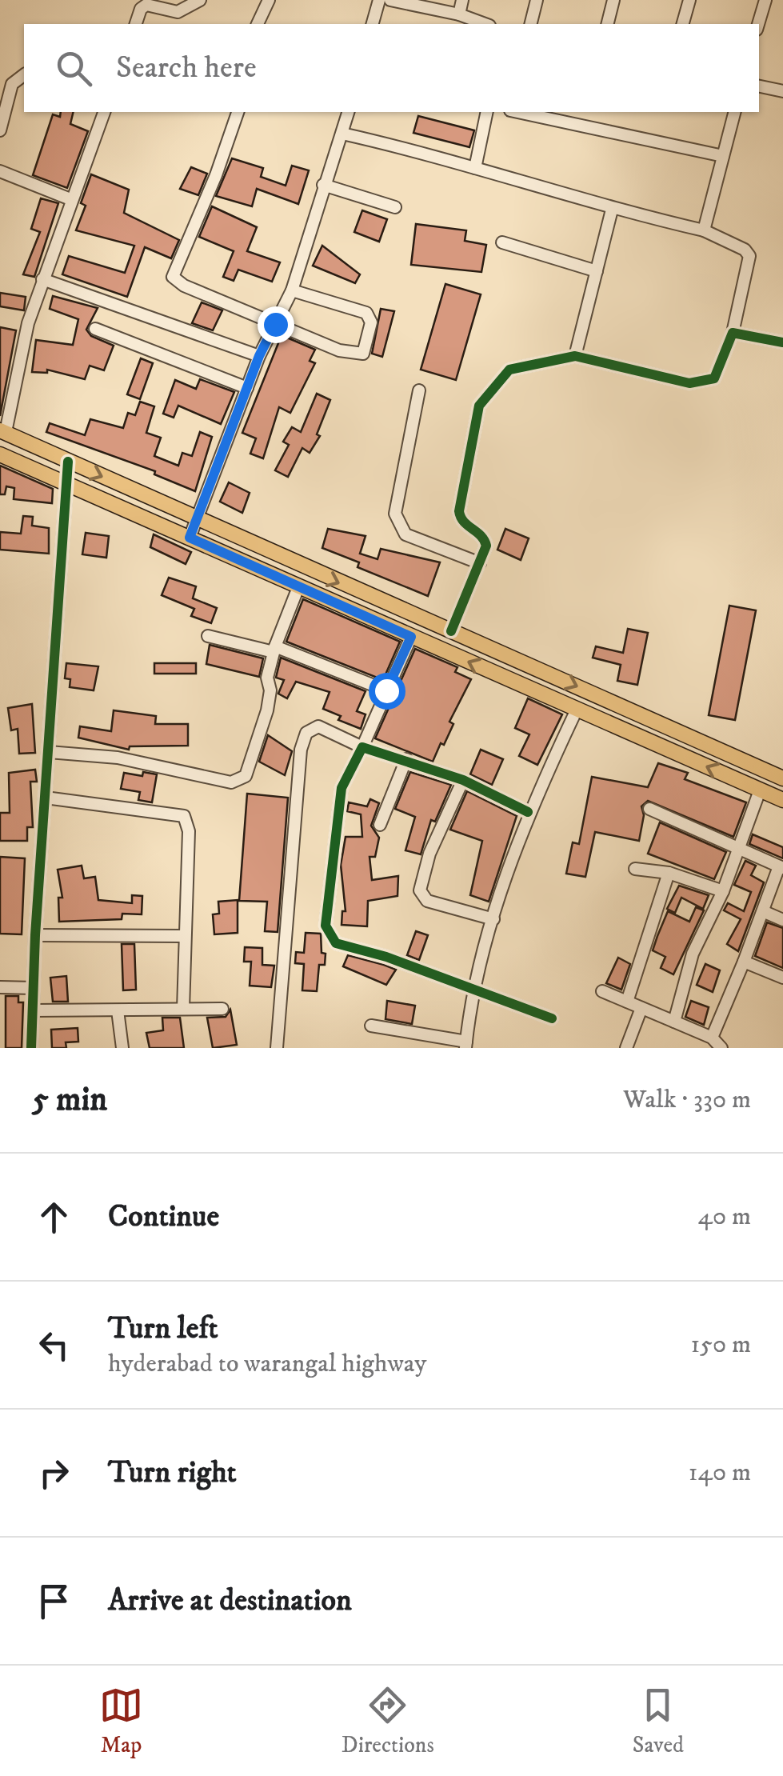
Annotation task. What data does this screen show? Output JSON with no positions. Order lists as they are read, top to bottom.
{
  "page": {
    "search": "Search here",
    "heading": ["5 min", "Walk · 330 m"],
    "list": [
      ["Continue", "40 m"],
      ["Turn left", "hyderabad to warangal highway", "150 m"],
      ["Turn right", "140 m"],
      "Arrive at destination"
    ],
    "nav": ["Map", "Directions", "Saved"]
  }
}
